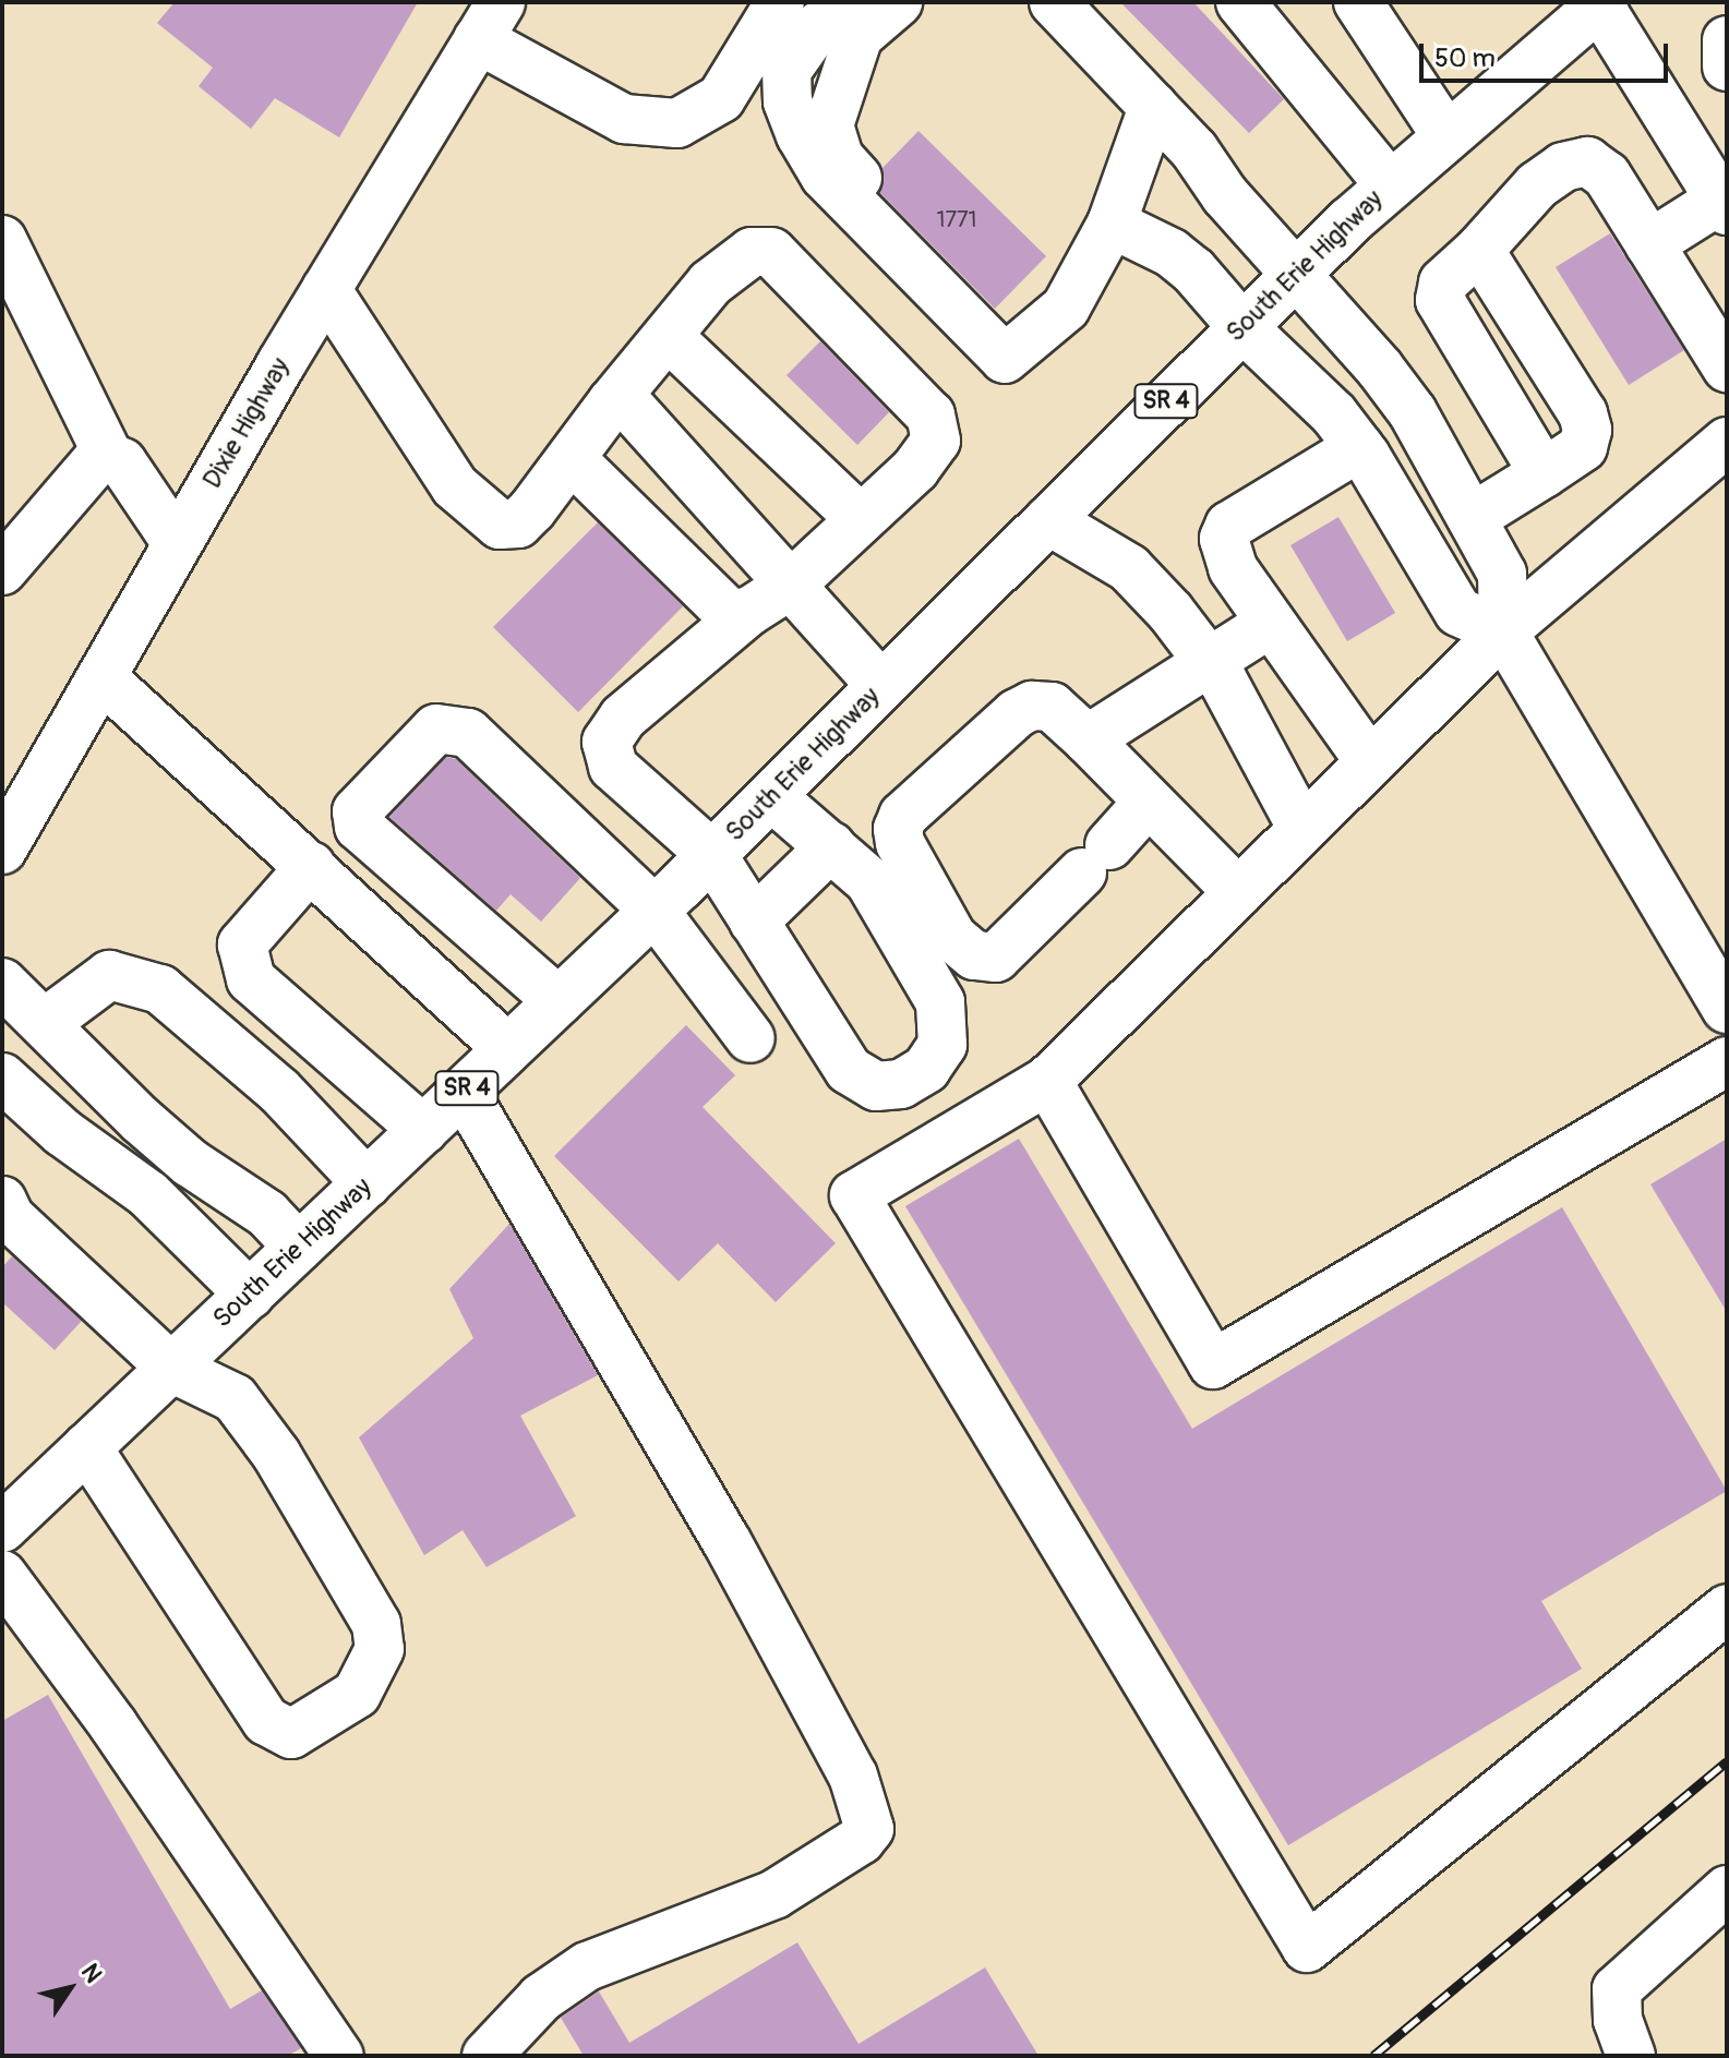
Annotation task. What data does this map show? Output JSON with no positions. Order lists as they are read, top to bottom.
{
  "streets": {
    "main road": ["South Erie Highway", "SR 4", "Dixie Highway"]
  },
  "house_numbers": ["1771"],
  "scale_bar": "50 m",
  "north": "top right"
}
